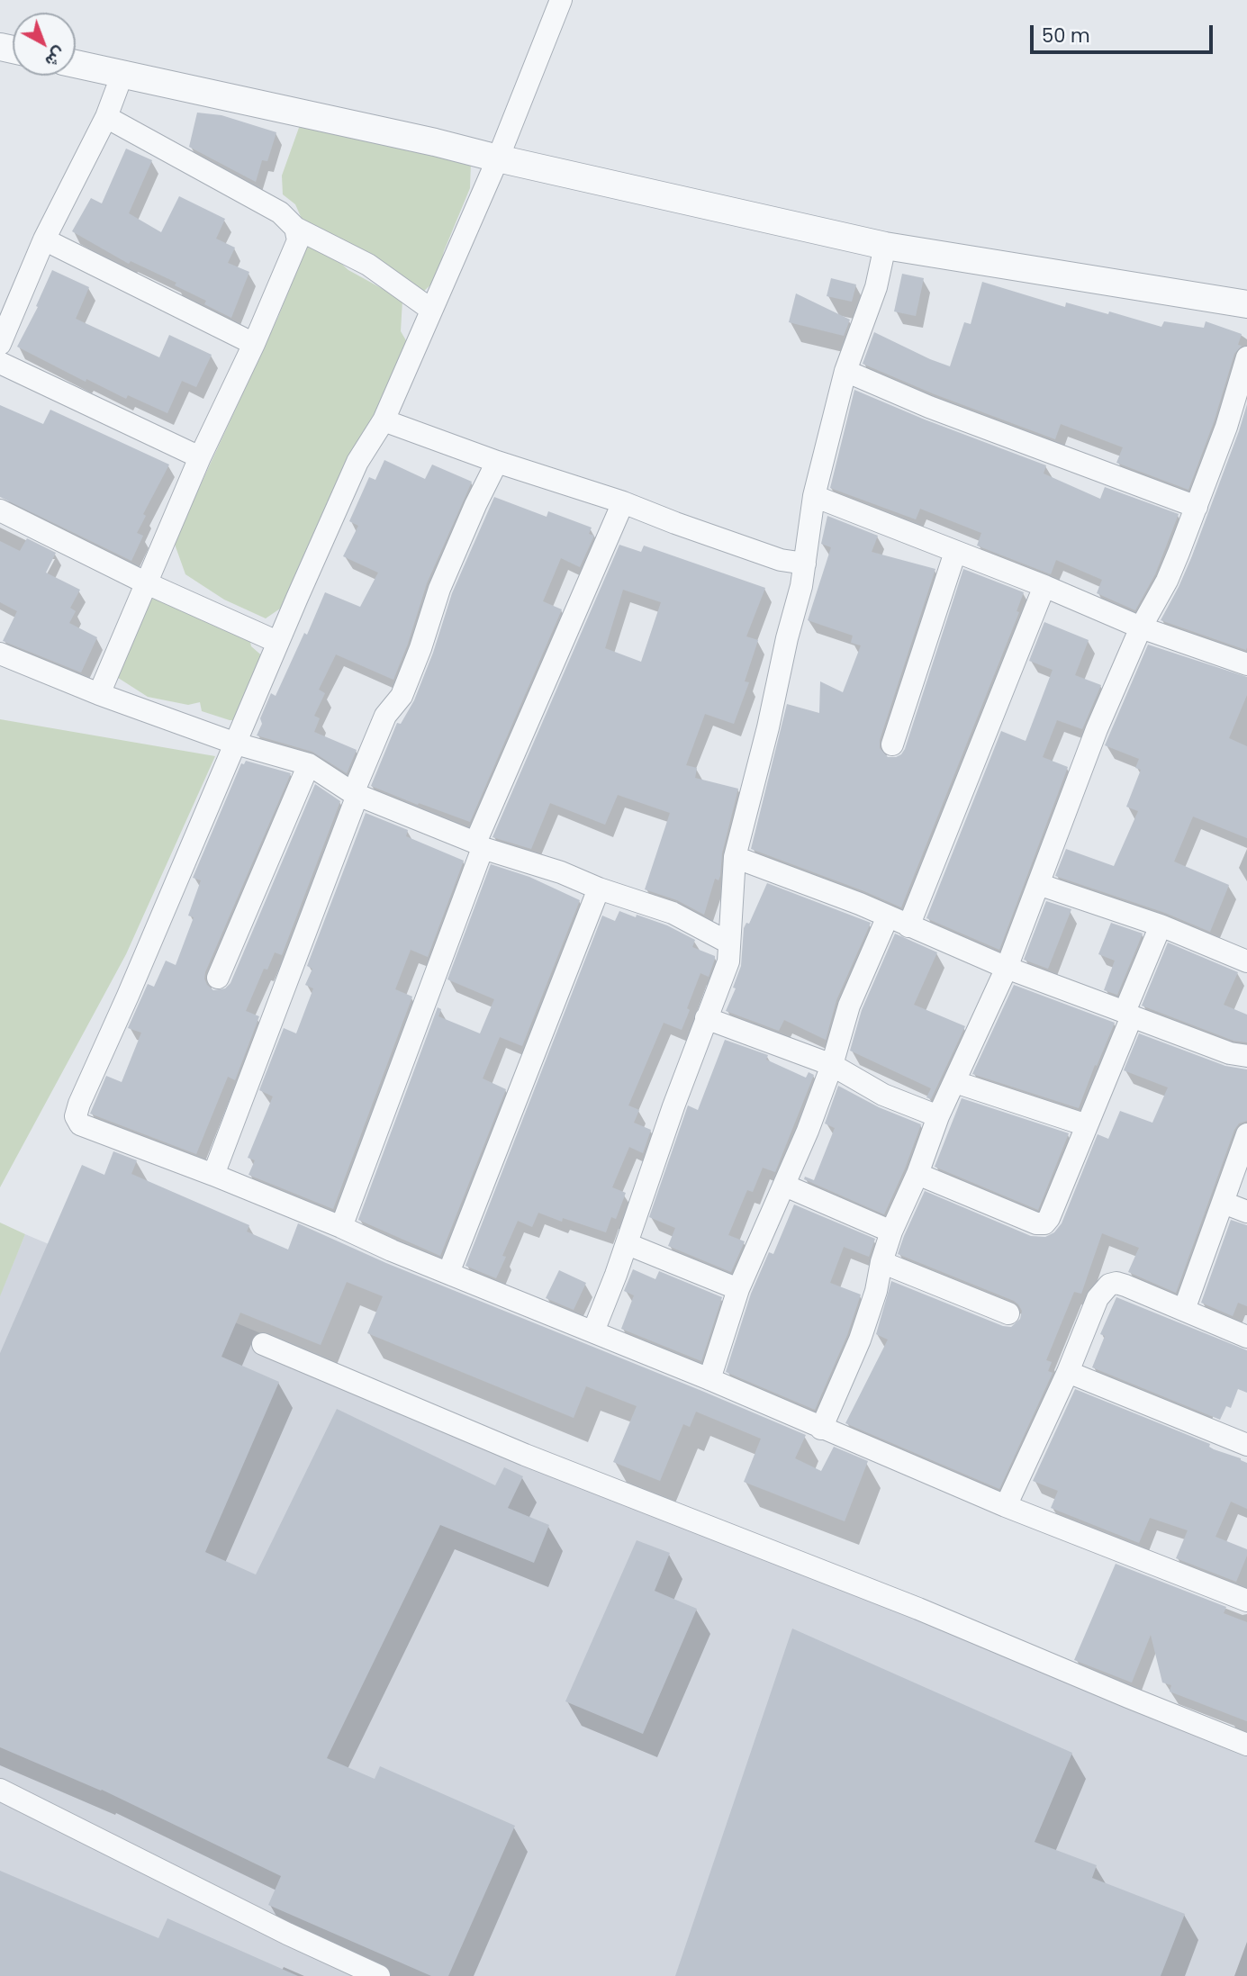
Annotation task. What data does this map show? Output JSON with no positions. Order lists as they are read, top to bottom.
{
  "scale_bar": "50 m",
  "north": "bottom right"
}
